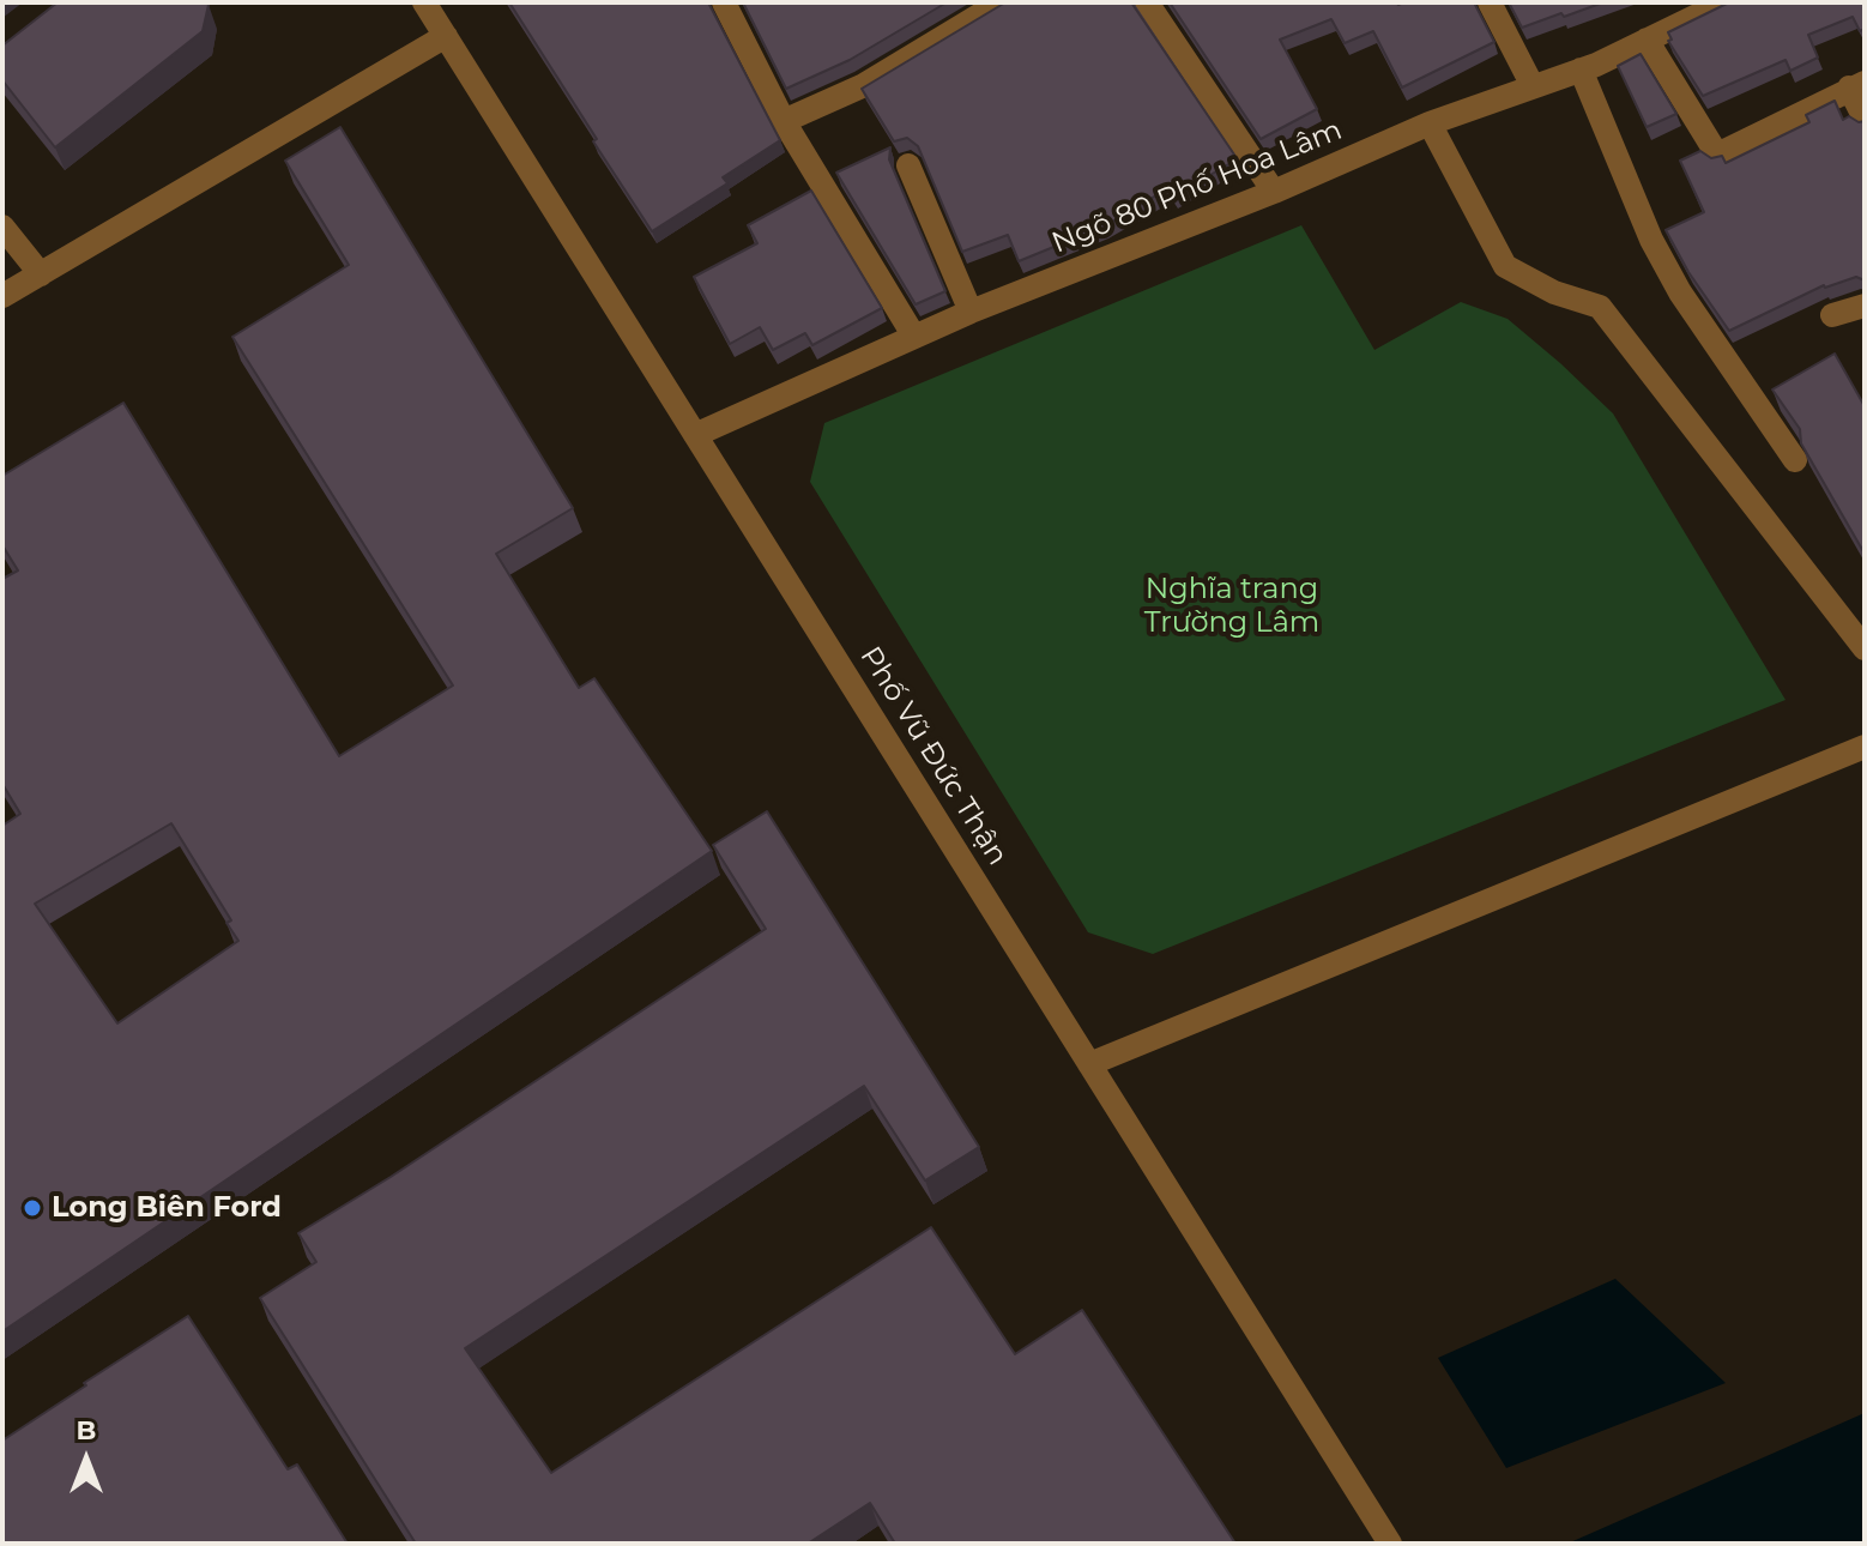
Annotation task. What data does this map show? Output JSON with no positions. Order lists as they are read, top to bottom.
{
  "streets": {
    "street": ["Ngõ 80 Phố Hoa Lâm", "Phố Vũ Đức Thận"]
  },
  "crossings": [
    ["Ngõ 80 Phố Hoa Lâm", "Phố Vũ Đức Thận"]
  ],
  "parks": ["Nghĩa trang Trường Lâm"],
  "places": ["Long Biên Ford"],
  "north": "top"
}
